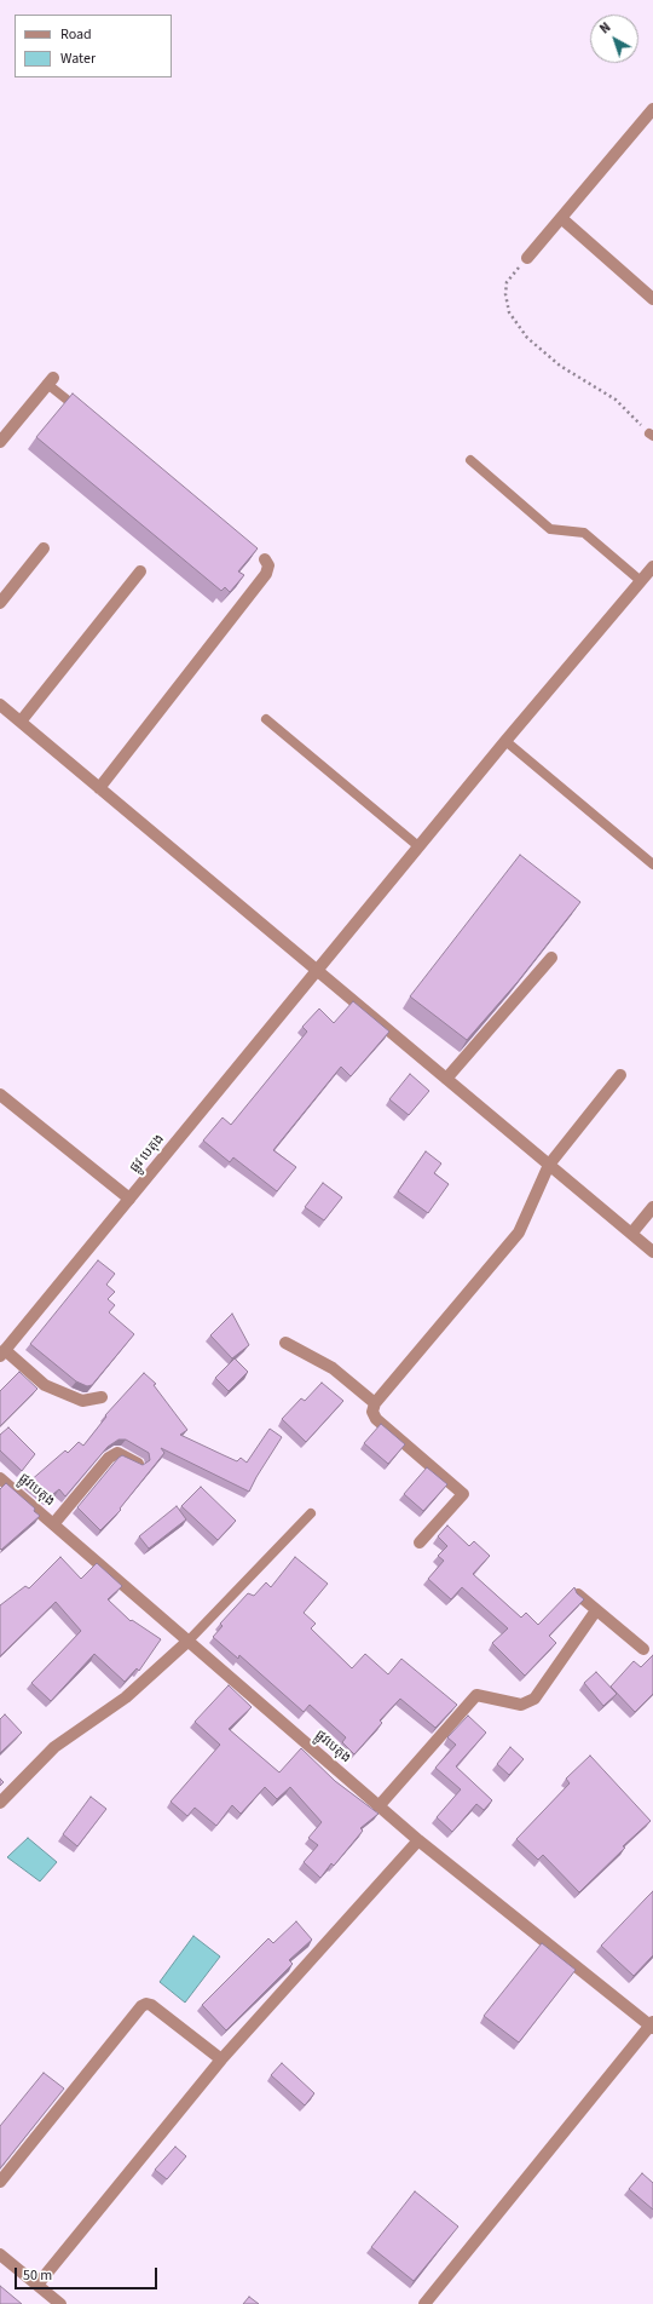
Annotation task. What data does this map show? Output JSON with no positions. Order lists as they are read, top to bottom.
{
  "streets": {
    "street": ["ផ្លូវ បេតុង", "ផ្លូវបេតុង"]
  },
  "legend": ["Road", "Water"],
  "scale_bar": "50 m",
  "north": "top left"
}
